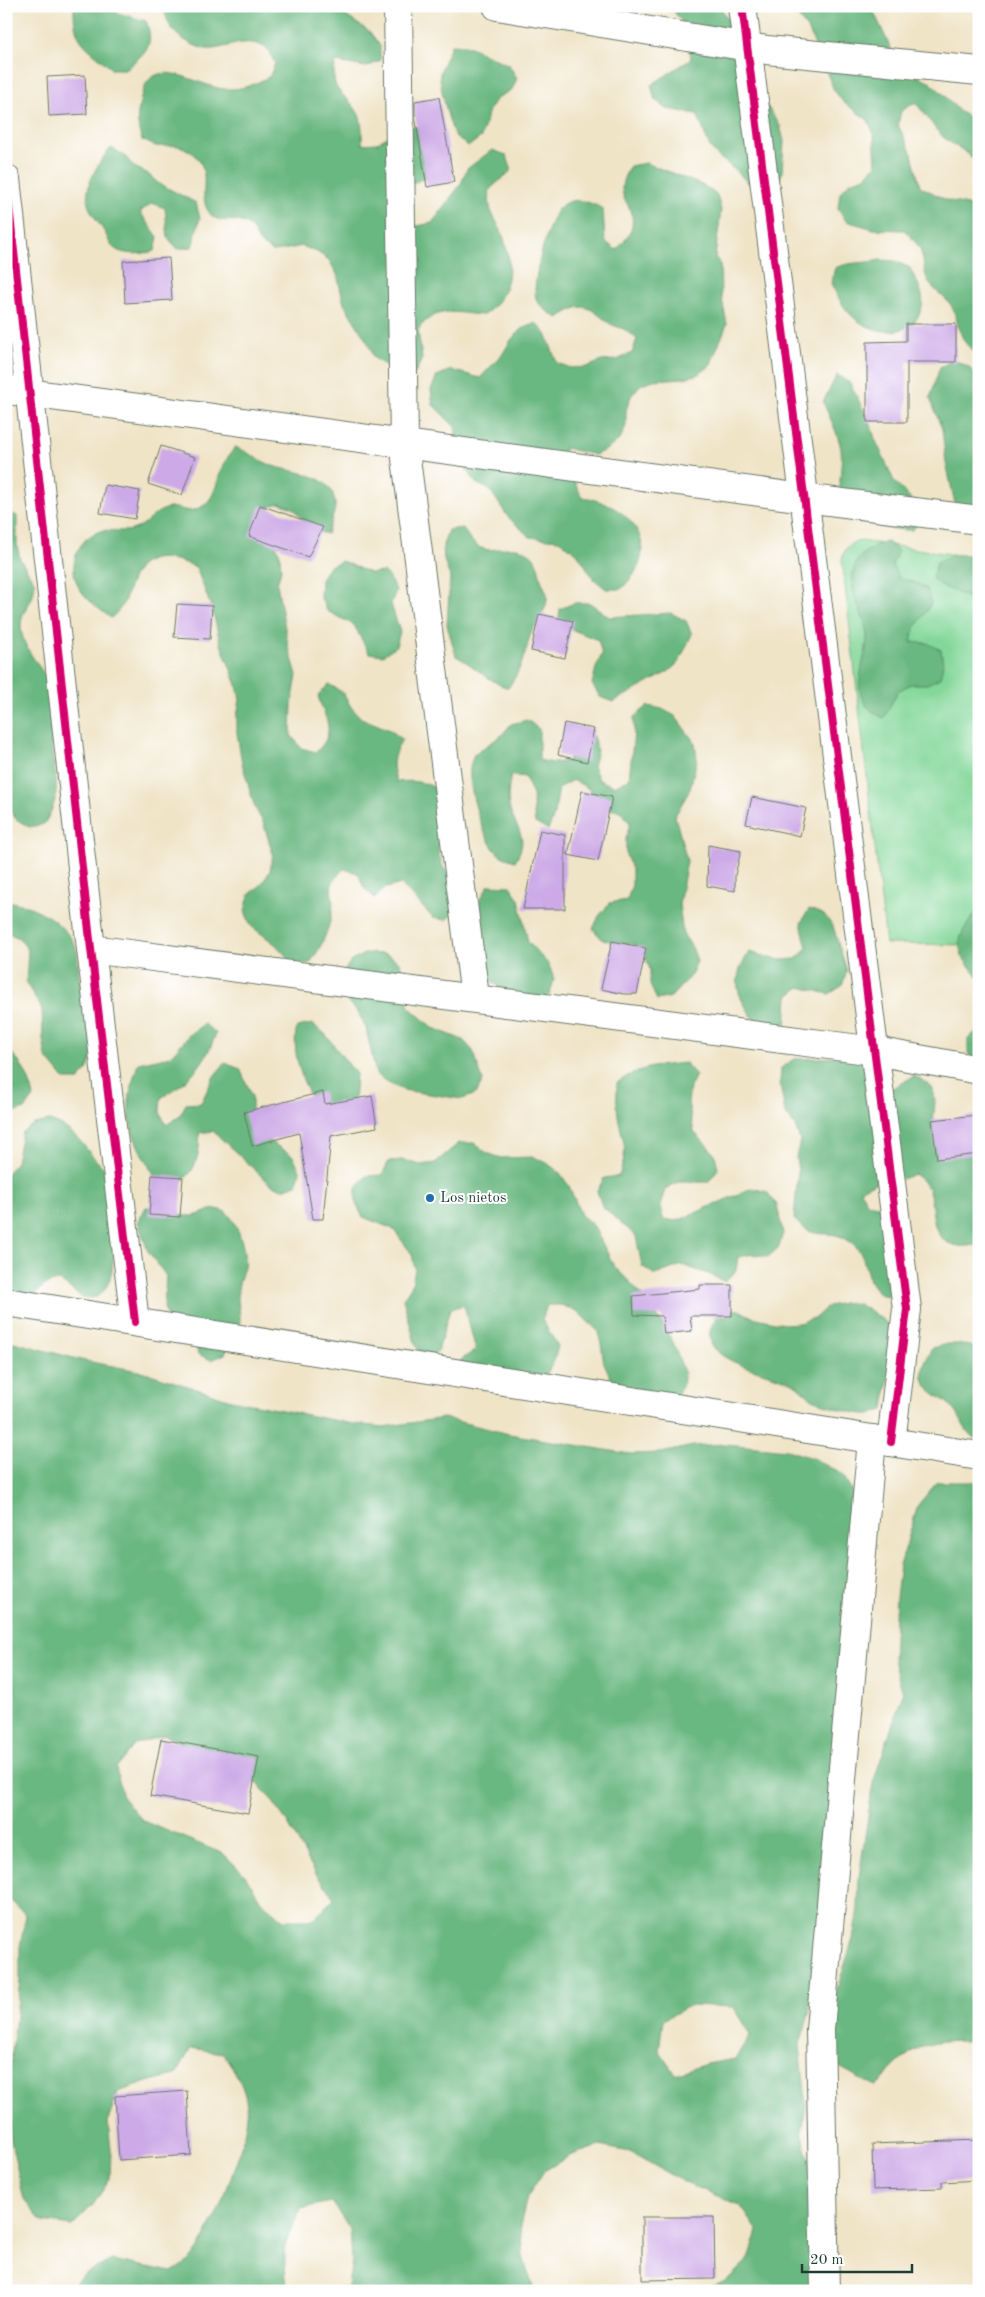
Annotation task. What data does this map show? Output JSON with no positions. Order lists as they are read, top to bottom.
{
  "places": ["Los nietos"],
  "scale_bar": "20 m"
}
